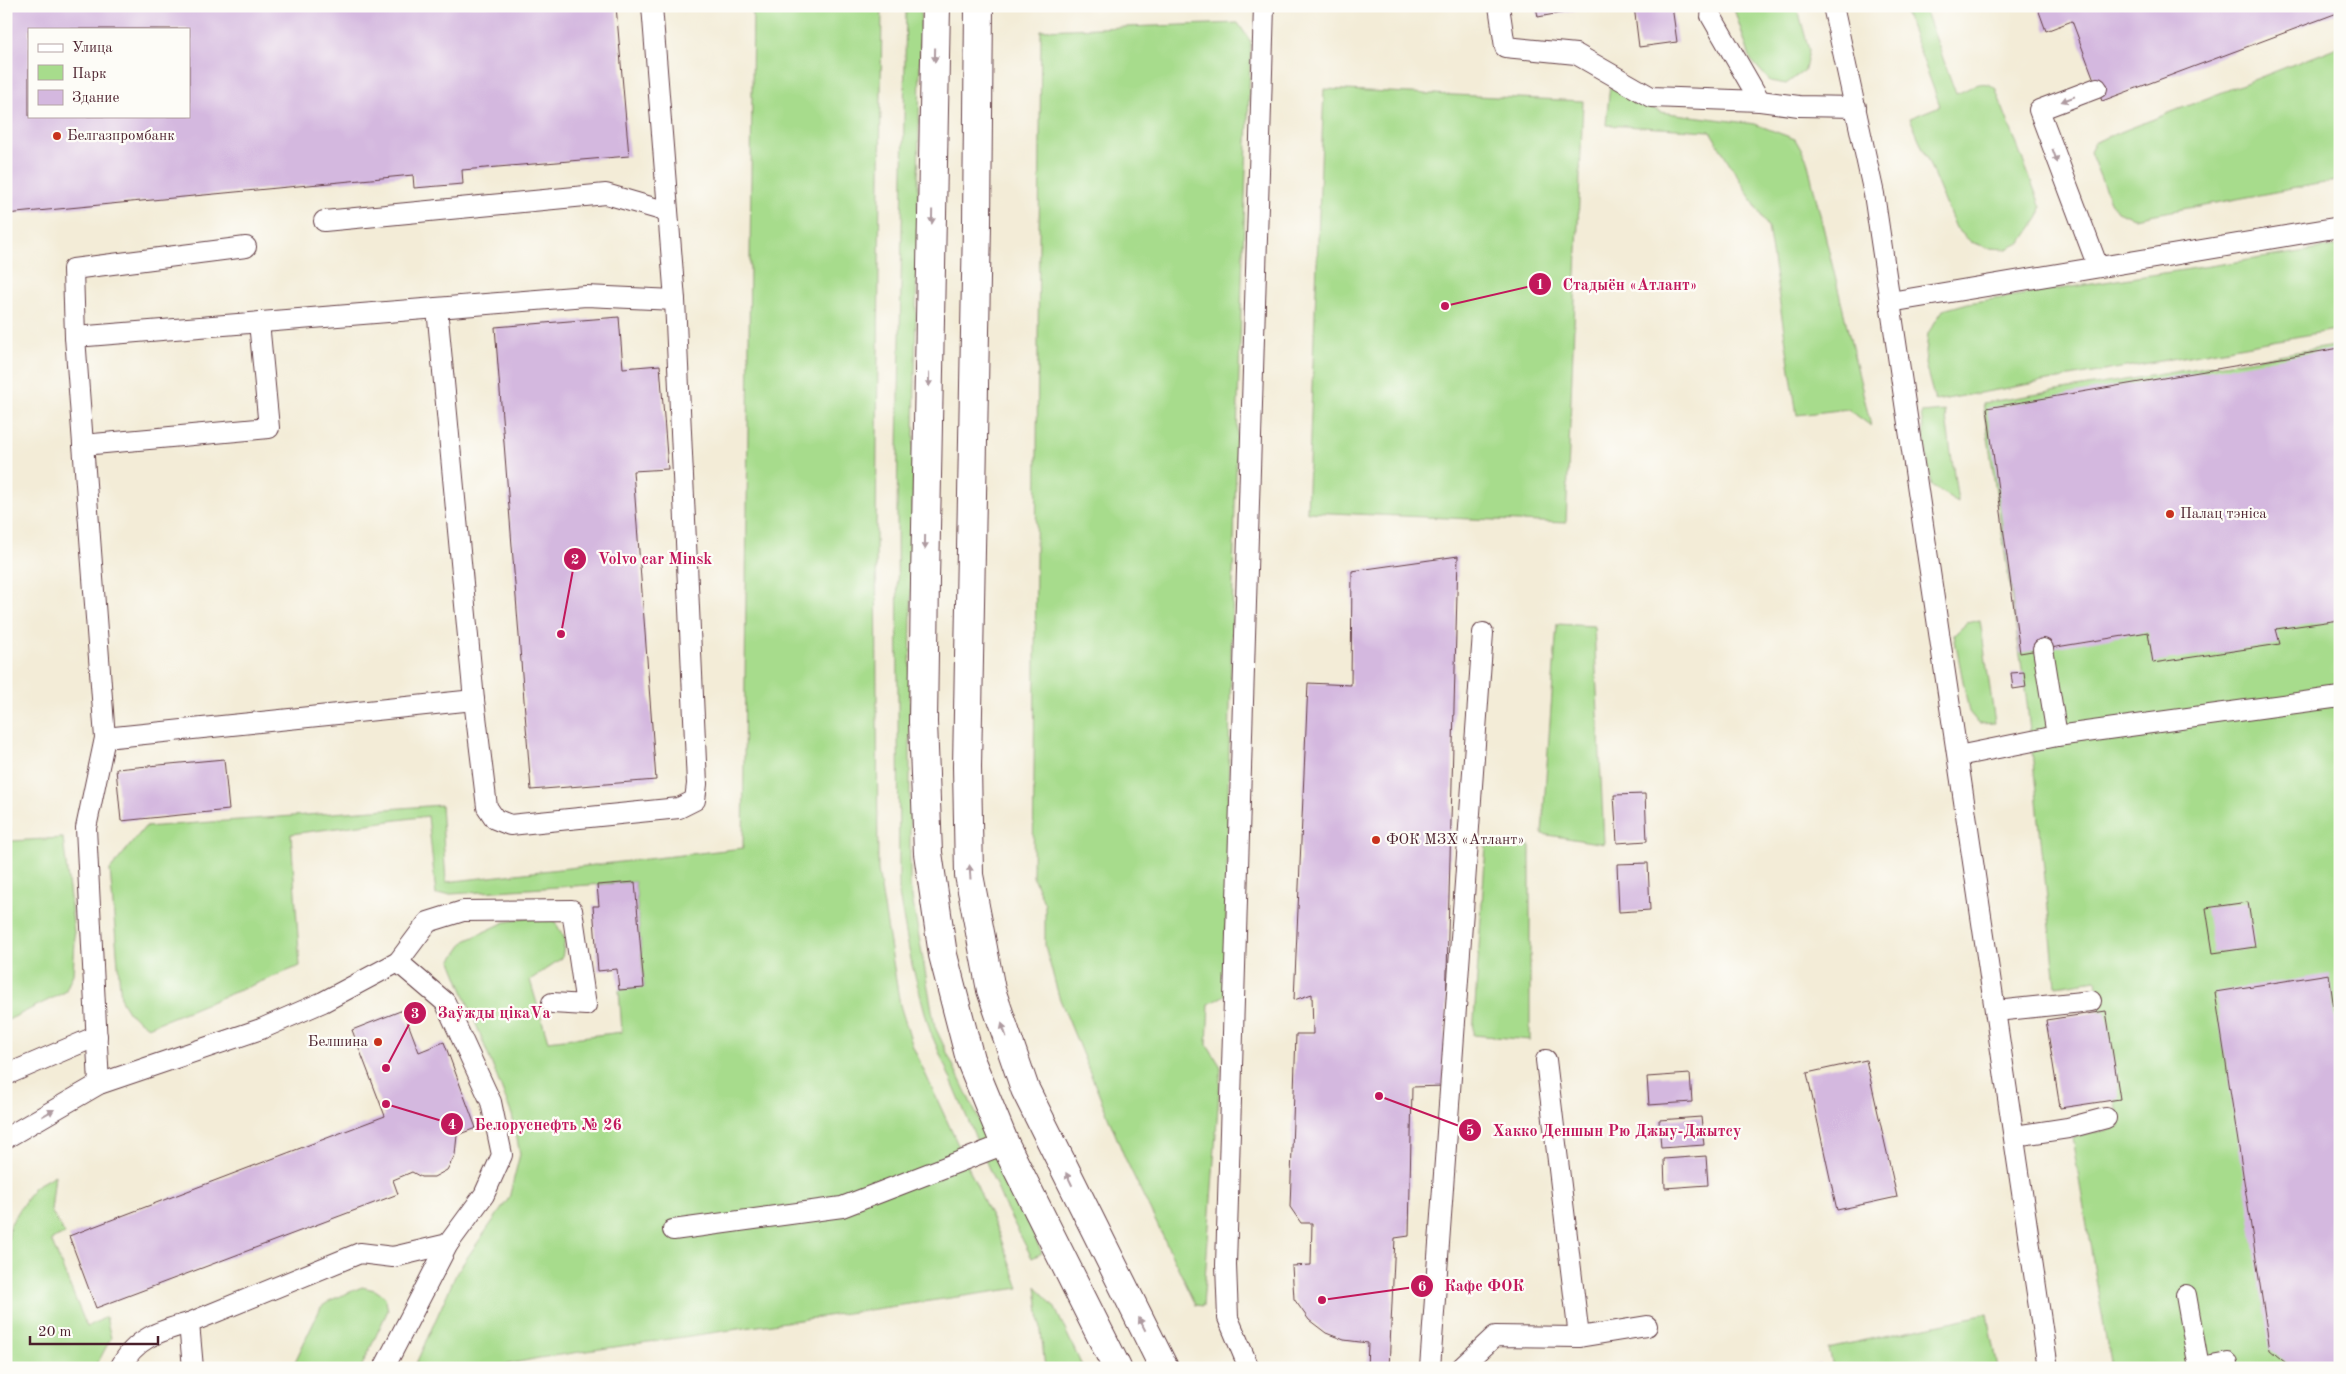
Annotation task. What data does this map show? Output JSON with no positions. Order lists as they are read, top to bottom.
{
  "places": [
    "Белгазпромбанк",
    "Стадыён «Атлант»",
    "Палац тэніса",
    "Volvo car Minsk",
    "ФОК МЗХ «Атлант»",
    "Белшина",
    "Заўжды цікаVа",
    "Хакко Деншын Рю Джыу-Джытсу",
    "Белоруснефть № 26",
    "Кафе ФОК"
  ],
  "legend": ["Улица", "Парк", "Здание"],
  "scale_bar": "20 m"
}
